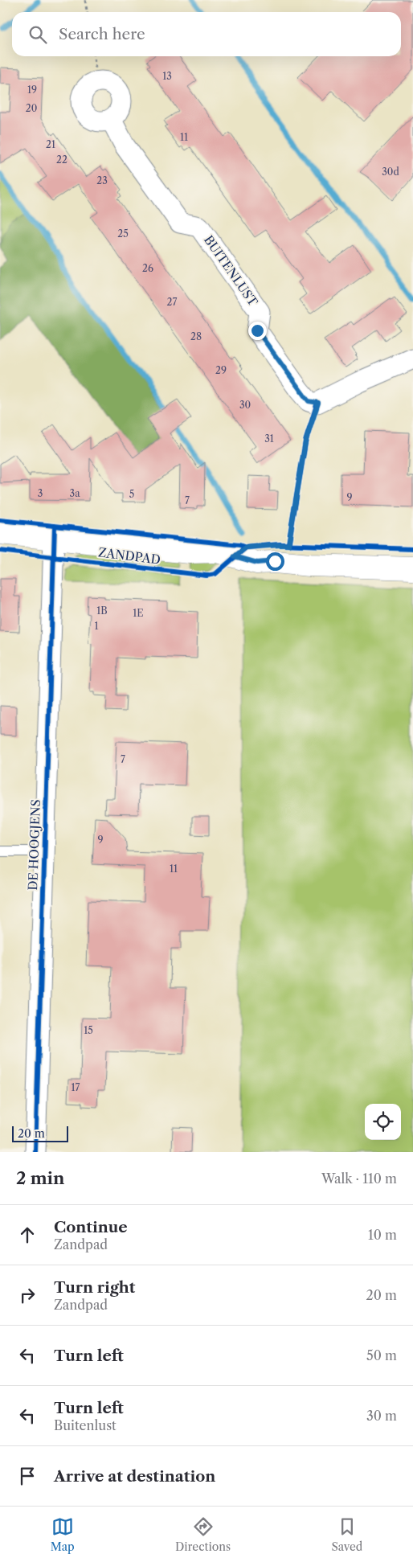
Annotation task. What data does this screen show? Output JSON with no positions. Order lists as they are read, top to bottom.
{
  "streets": {
    "street": ["BUITENLUST", "ZANDPAD", "DE HOOGJENS"]
  },
  "crossings": [
    ["ZANDPAD", "DE HOOGJENS"]
  ],
  "house_numbers": [
    "13",
    "19",
    "20",
    "11",
    "21",
    "22",
    "30d",
    "23",
    "25",
    "26",
    "27",
    "28",
    "29",
    "30",
    "31",
    "3",
    "3a",
    "5",
    "9",
    "7",
    "1B",
    "1E",
    "1",
    "7",
    "9",
    "11",
    "15",
    "17"
  ],
  "scale_bar": "20 m",
  "page": {
    "search": "Search here",
    "scale": "20 m",
    "heading": ["2 min", "Walk · 110 m"],
    "list": [
      ["Continue", "Zandpad", "10 m"],
      ["Turn right", "Zandpad", "20 m"],
      ["Turn left", "50 m"],
      ["Turn left", "Buitenlust", "30 m"],
      "Arrive at destination"
    ],
    "nav": ["Map", "Directions", "Saved"]
  }
}
